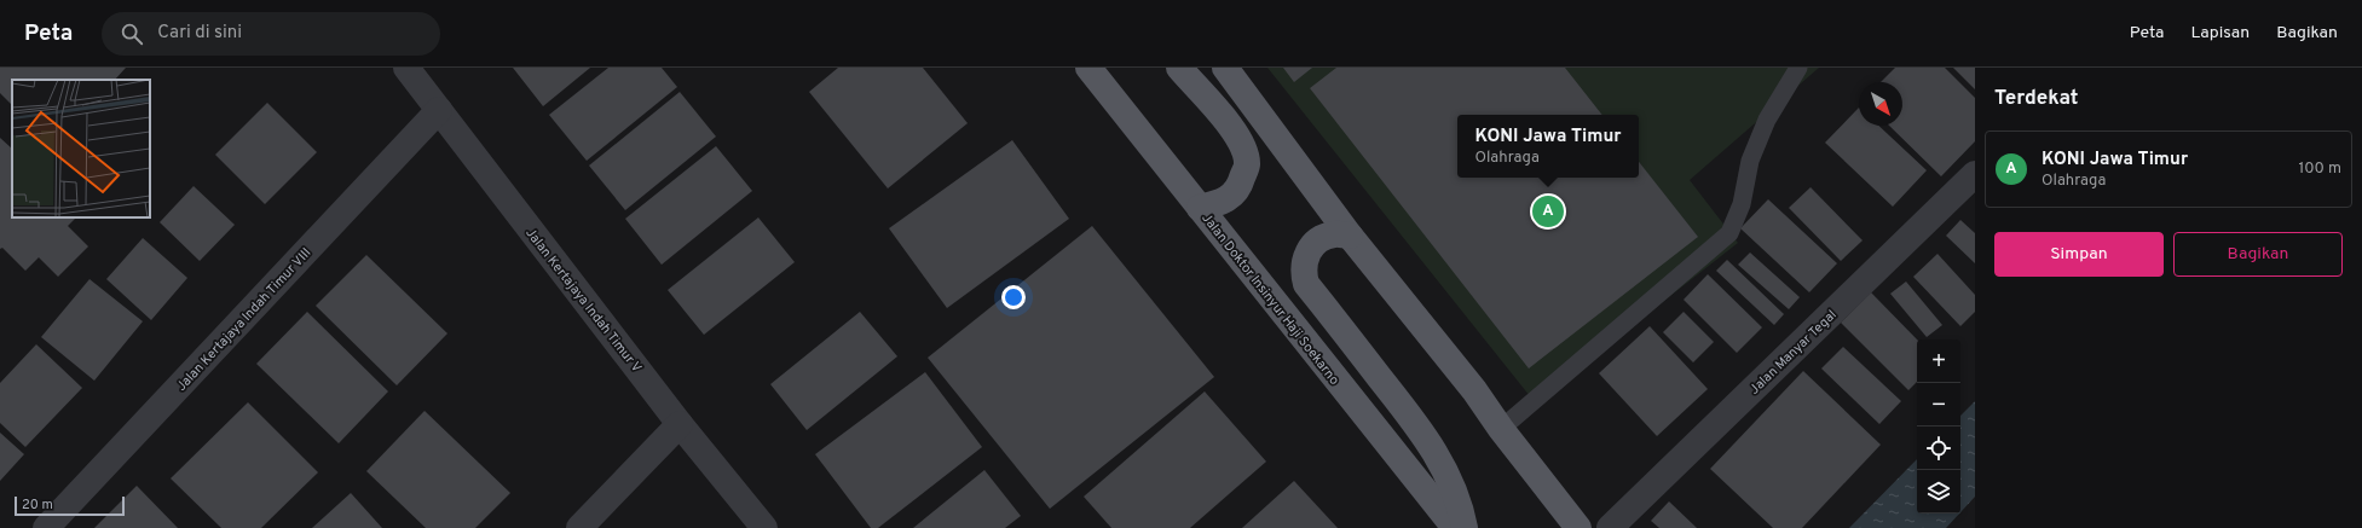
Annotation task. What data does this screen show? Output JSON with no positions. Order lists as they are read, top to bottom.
{
  "streets": {
    "main road": ["Jalan Doktor Insinyur Haji Soekarno"],
    "street": ["Jalan Kertajaya Indah Timur V", "Jalan Kertajaya Indah Timur VIII", "Jalan Manyar Tegal"]
  },
  "crossings": [
    ["Jalan Kertajaya Indah Timur V", "Jalan Kertajaya Indah Timur VIII"]
  ],
  "scale_bar": "20 m",
  "north": "bottom right",
  "page": {
    "header": "Peta",
    "search": "Cari di sini",
    "nav": ["Peta", "Lapisan", "Bagikan"],
    "heading": "Terdekat",
    "popup": ["KONI Jawa Timur", "Olahraga"],
    "list": [
      {
        "mark": "A",
        "name": "KONI Jawa Timur",
        "note": "Olahraga",
        "value": "100 m"
      }
    ],
    "pins": "A",
    "buttons": ["Simpan", "Bagikan"],
    "map_buttons": ["+", "−"],
    "scale": "20 m"
  }
}
